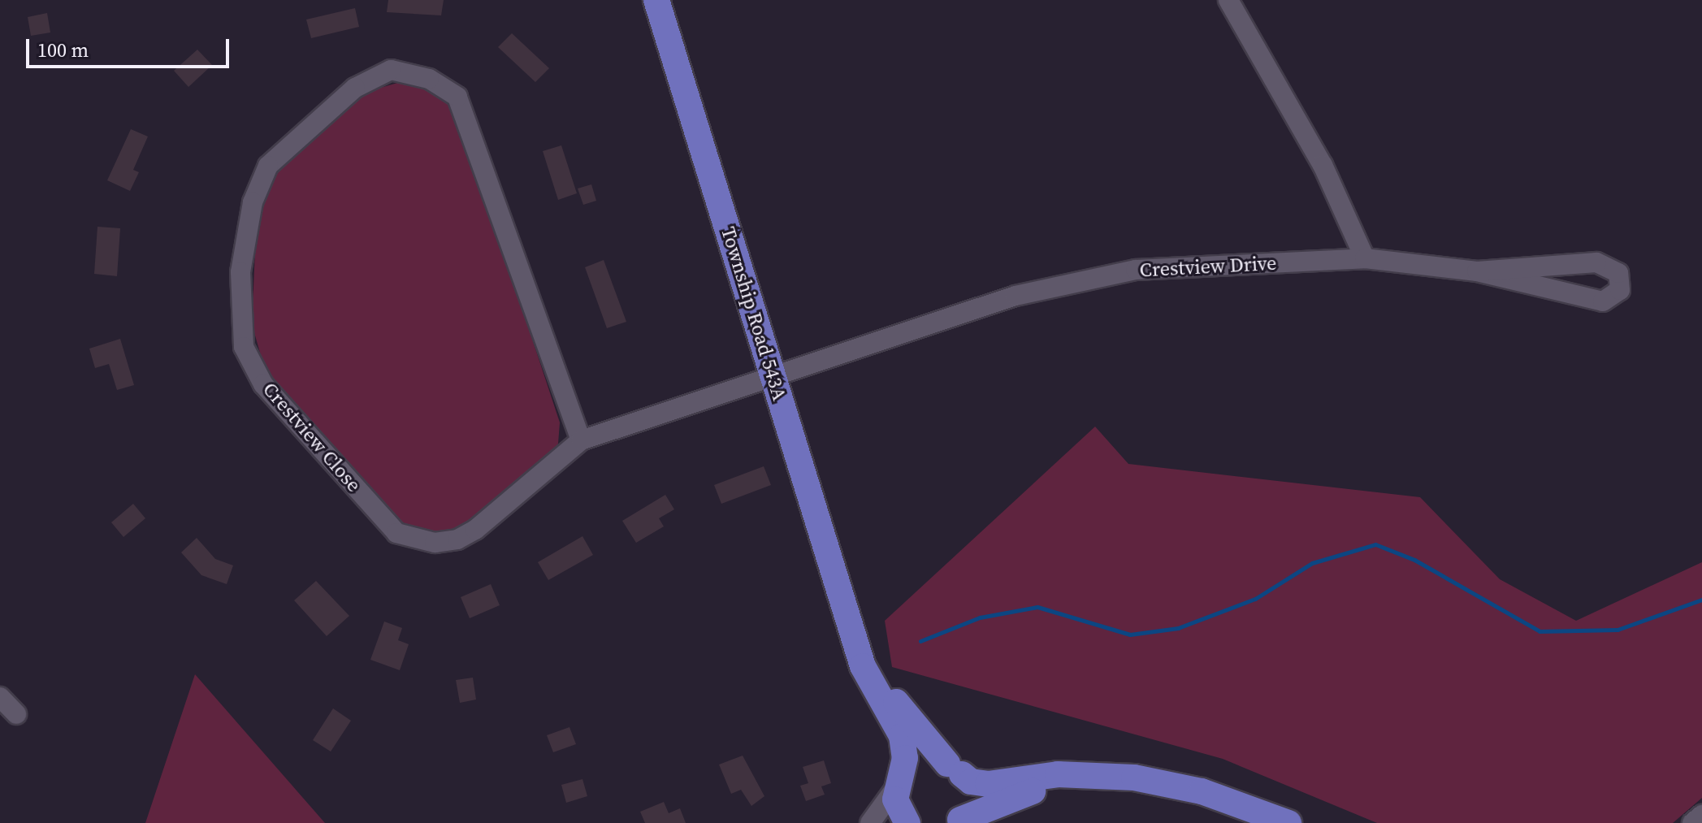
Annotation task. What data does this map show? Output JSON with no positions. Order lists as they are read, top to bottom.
{
  "streets": {
    "main road": ["Township Road 543A"],
    "street": ["Crestview Drive", "Crestview Close"]
  },
  "crossings": [
    ["Crestview Drive", "Township Road 543A"],
    ["Crestview Drive", "Crestview Close"],
    ["Township Road 543A", "Crestview Close"]
  ],
  "scale_bar": "100 m"
}
